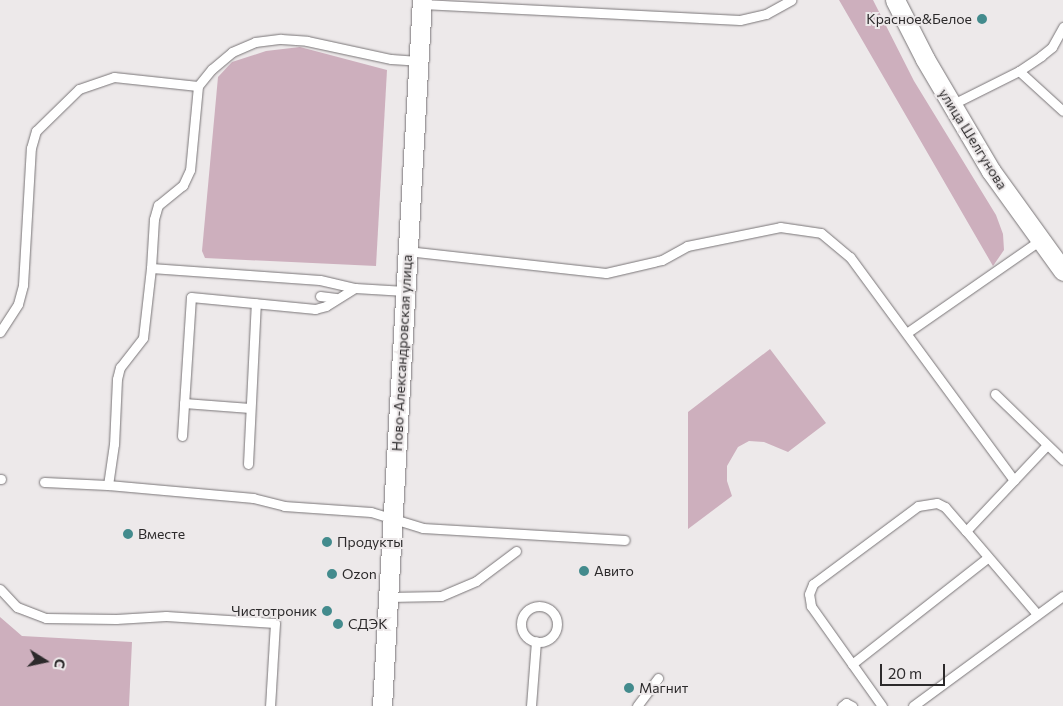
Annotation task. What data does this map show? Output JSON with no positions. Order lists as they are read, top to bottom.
{
  "streets": {
    "street": ["улица Шелгунова", "Ново-Александровская улица"]
  },
  "places": [
    "Красное&Белое",
    "Вместе",
    "Продукты",
    "Авито",
    "Ozon",
    "Чистотроник",
    "СДЭК",
    "Магнит"
  ],
  "scale_bar": "20 m",
  "north": "right"
}
